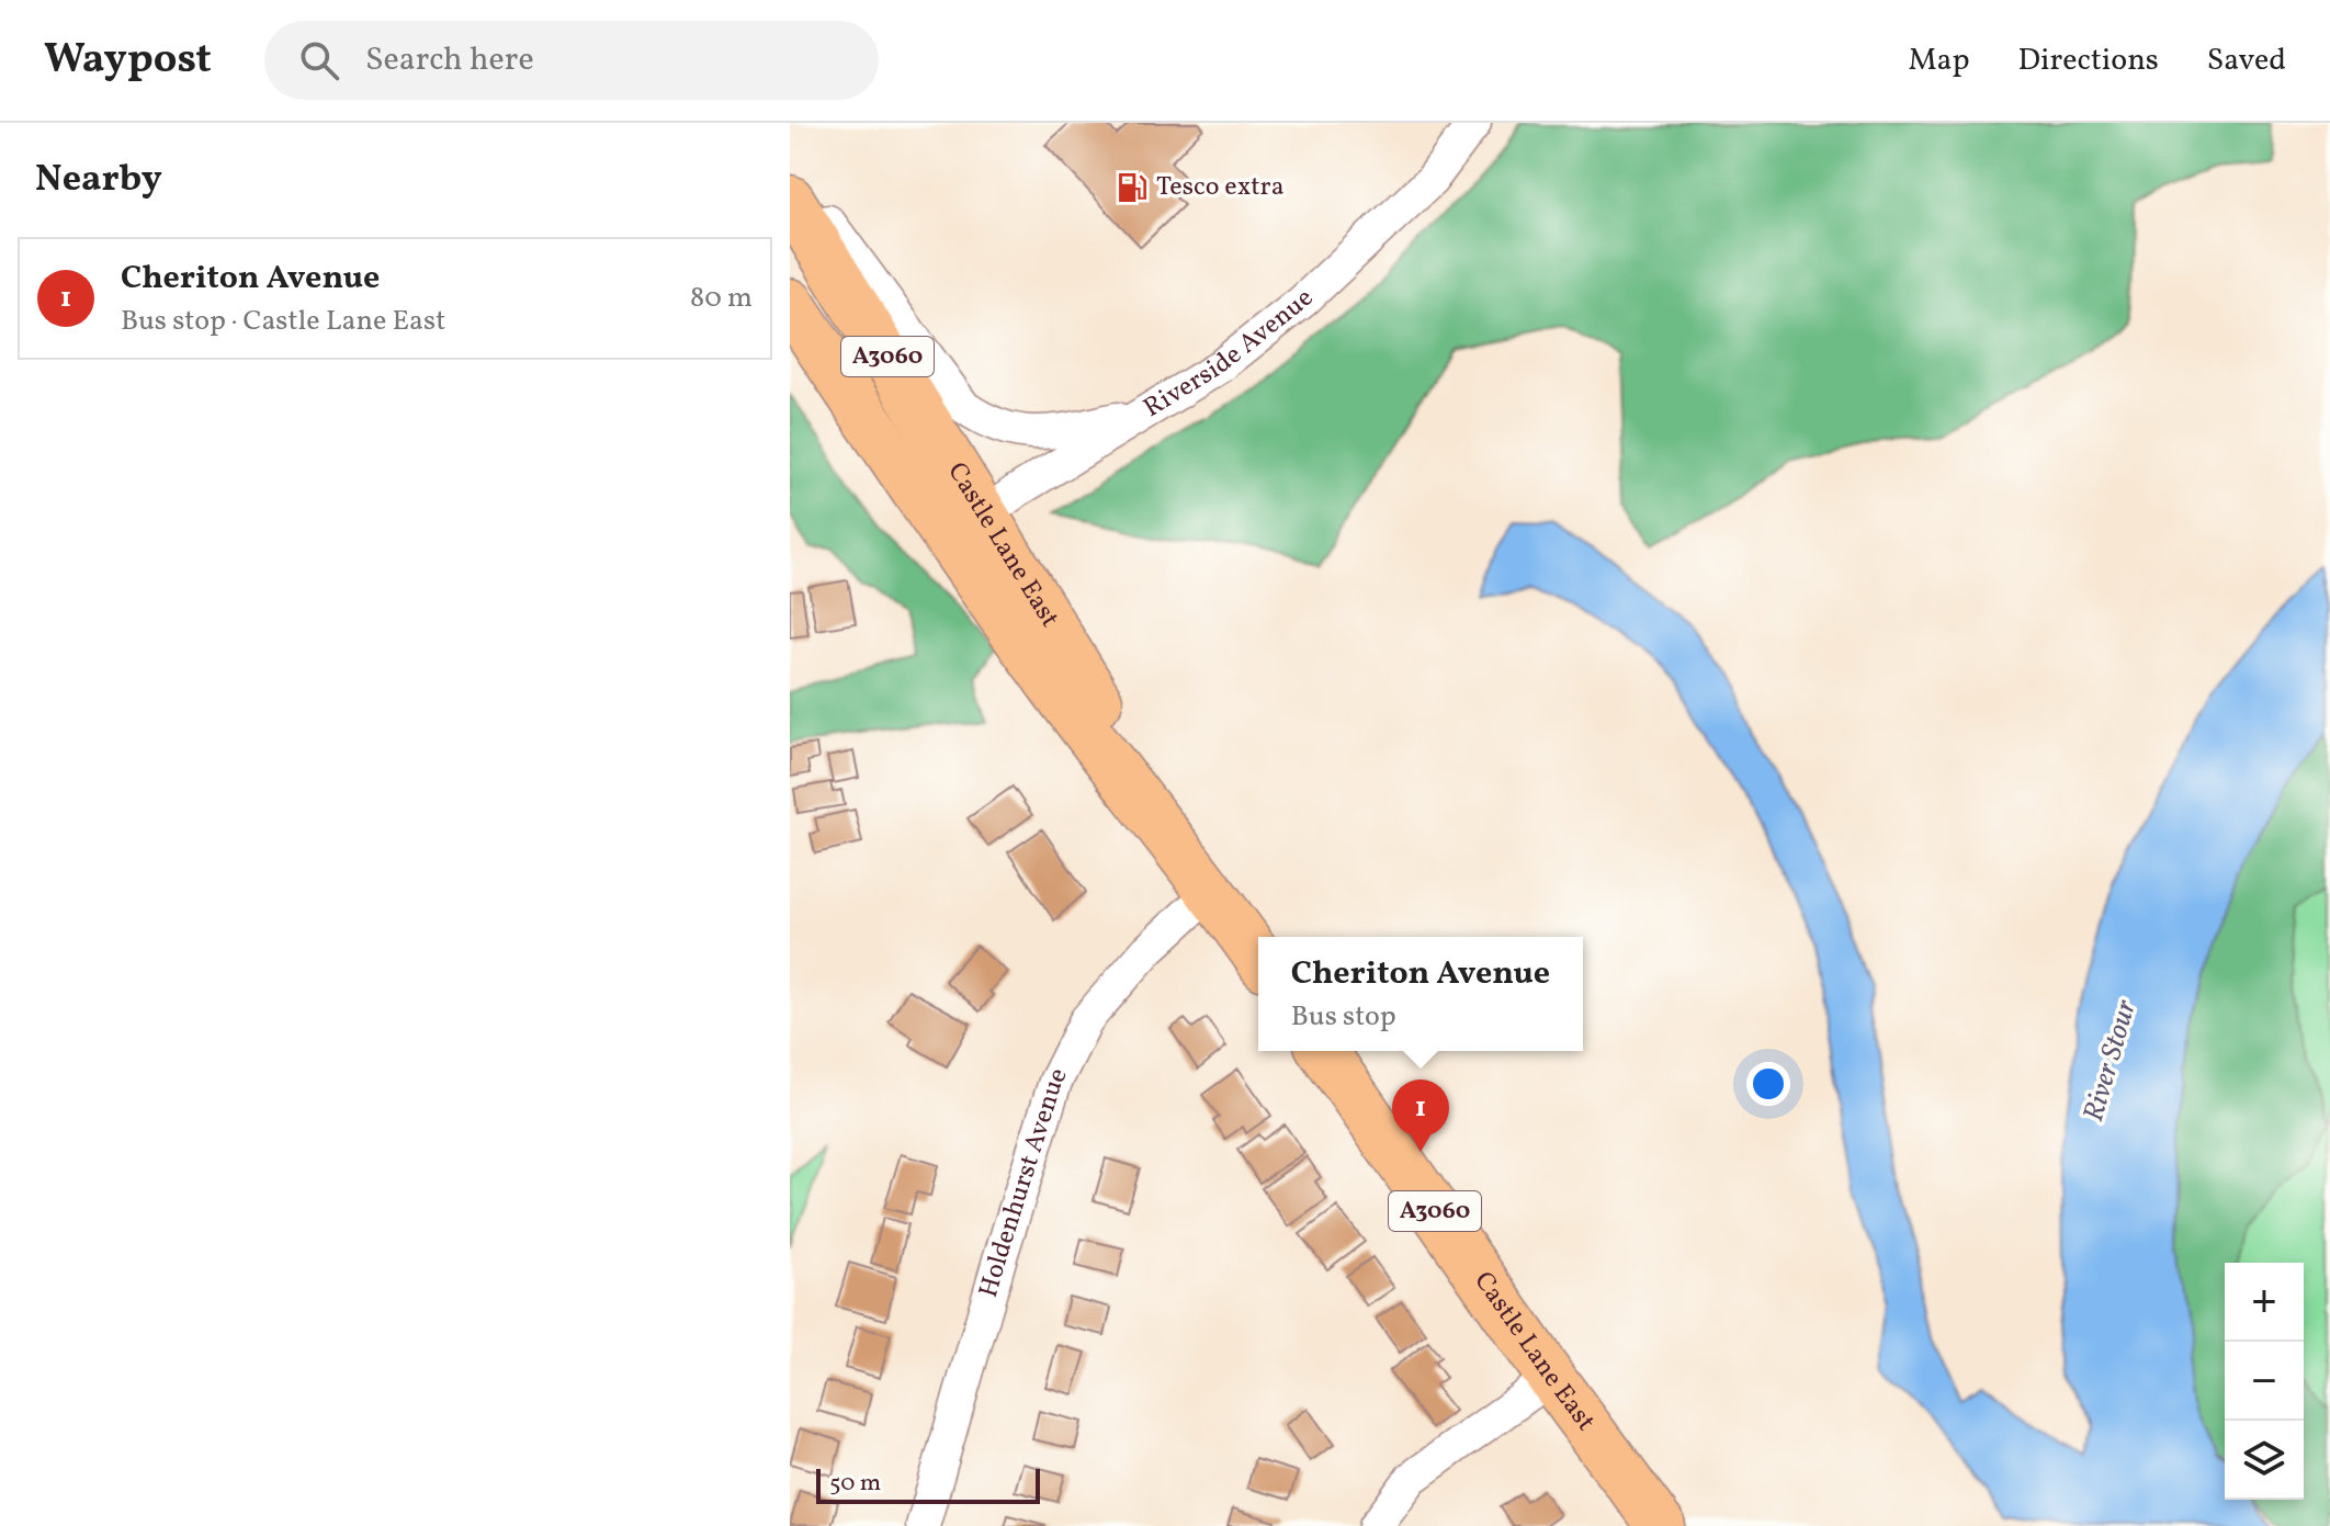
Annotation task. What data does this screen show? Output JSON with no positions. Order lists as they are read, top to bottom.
{
  "streets": {
    "main road": ["A3060", "Castle Lane East"],
    "street": ["Riverside Avenue", "Holdenhurst Avenue"]
  },
  "crossings": [
    ["Riverside Avenue", "Castle Lane East"],
    ["Castle Lane East", "Holdenhurst Avenue"]
  ],
  "water": ["River Stour"],
  "places": {
    "fuel station": ["Tesco extra"]
  },
  "scale_bar": "50 m",
  "page": {
    "header": "Waypost",
    "search": "Search here",
    "nav": ["Map", "Directions", "Saved"],
    "heading": "Nearby",
    "list": [
      {
        "mark": "1",
        "name": "Cheriton Avenue",
        "note": "Bus stop · Castle Lane East",
        "value": "80 m"
      }
    ],
    "popup": ["Cheriton Avenue", "Bus stop"],
    "pins": "1",
    "map_buttons": ["+", "−"],
    "scale": "50 m"
  }
}
